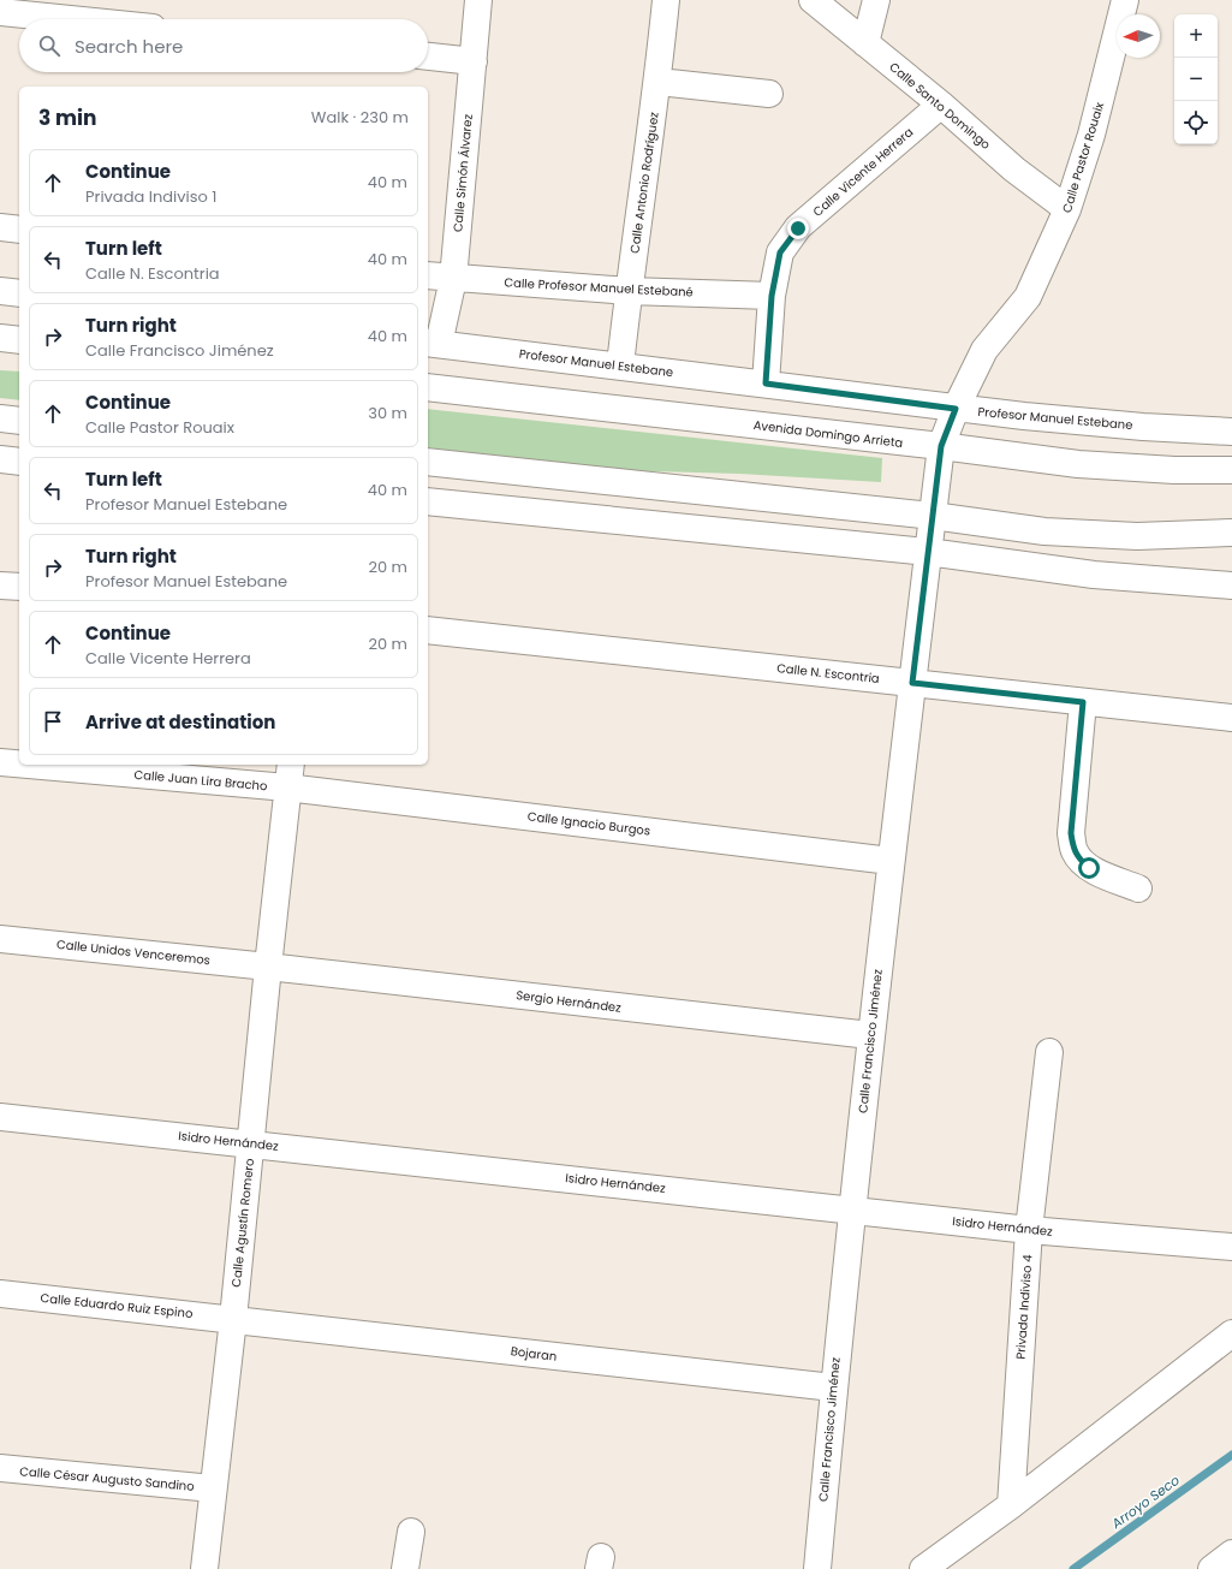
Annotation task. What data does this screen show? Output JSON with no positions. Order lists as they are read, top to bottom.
{
  "streets": {
    "street": [
      "Calle Santo Domingo",
      "Calle Pastor Rouaix",
      "Calle Vicente Herrera",
      "Calle Simón Álvarez",
      "Calle Antonio Rodríguez",
      "Calle Profesor Manuel Estebané",
      "Profesor Manuel Estebane",
      "Avenida Domingo Arrieta",
      "Calle N. Escontria",
      "Calle Juan Lira Bracho",
      "Calle Ignacio Burgos",
      "Calle Unidos Venceremos",
      "Sergio Hernández",
      "Calle Francisco Jiménez",
      "Isidro Hernández",
      "Calle Agustín Romero",
      "Calle Eduardo Ruiz Espino",
      "Privada Indiviso 4",
      "Bojaran",
      "Calle César Augusto Sandino"
    ]
  },
  "crossings": [
    ["Calle Santo Domingo", "Calle Pastor Rouaix"],
    ["Calle Santo Domingo", "Calle Vicente Herrera"],
    ["Calle Pastor Rouaix", "Profesor Manuel Estebane"],
    ["Calle Pastor Rouaix", "Avenida Domingo Arrieta"],
    ["Calle Pastor Rouaix", "Calle Francisco Jiménez"],
    ["Calle Vicente Herrera", "Calle Profesor Manuel Estebané"],
    ["Calle Simón Álvarez", "Calle Profesor Manuel Estebané"],
    ["Calle Simón Álvarez", "Profesor Manuel Estebane"],
    ["Calle Antonio Rodríguez", "Calle Profesor Manuel Estebané"],
    ["Calle Antonio Rodríguez", "Profesor Manuel Estebane"],
    ["Calle N. Escontria", "Calle Francisco Jiménez"],
    ["Calle Juan Lira Bracho", "Calle Ignacio Burgos"],
    ["Calle Juan Lira Bracho", "Calle Agustín Romero"],
    ["Calle Ignacio Burgos", "Calle Francisco Jiménez"],
    ["Calle Ignacio Burgos", "Calle Agustín Romero"],
    ["Calle Unidos Venceremos", "Sergio Hernández"],
    ["Calle Unidos Venceremos", "Calle Agustín Romero"],
    ["Sergio Hernández", "Calle Francisco Jiménez"],
    ["Sergio Hernández", "Calle Agustín Romero"],
    ["Calle Francisco Jiménez", "Isidro Hernández"],
    ["Calle Francisco Jiménez", "Bojaran"],
    ["Isidro Hernández", "Calle Agustín Romero"],
    ["Isidro Hernández", "Privada Indiviso 4"],
    ["Calle Agustín Romero", "Calle Eduardo Ruiz Espino"],
    ["Calle Agustín Romero", "Bojaran"],
    ["Calle Agustín Romero", "Calle César Augusto Sandino"],
    ["Calle Eduardo Ruiz Espino", "Bojaran"]
  ],
  "water": ["Arroyo Seco"],
  "north": "left",
  "page": {
    "map_buttons": ["+", "−"],
    "search": "Search here",
    "heading": ["3 min", "Walk · 230 m"],
    "list": [
      ["Continue", "Privada Indiviso 1", "40 m"],
      ["Turn left", "Calle N. Escontria", "40 m"],
      ["Turn right", "Calle Francisco Jiménez", "40 m"],
      ["Continue", "Calle Pastor Rouaix", "30 m"],
      ["Turn left", "Profesor Manuel Estebane", "40 m"],
      ["Turn right", "Profesor Manuel Estebane", "20 m"],
      ["Continue", "Calle Vicente Herrera", "20 m"],
      "Arrive at destination"
    ]
  }
}
